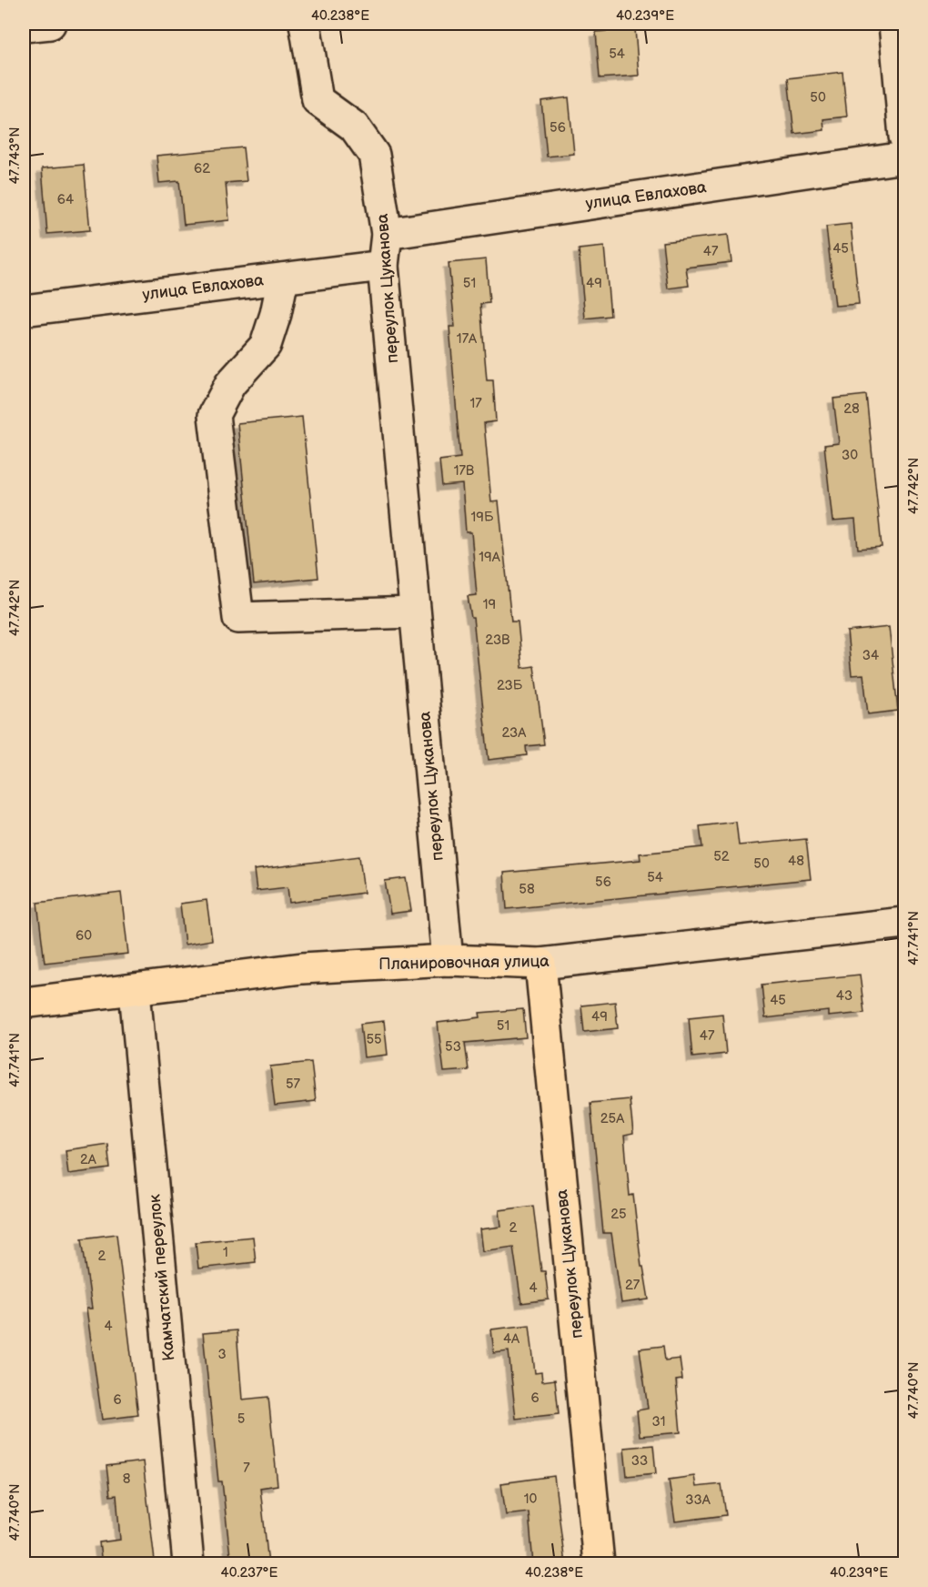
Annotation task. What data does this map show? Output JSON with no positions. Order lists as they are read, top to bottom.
{
  "streets": {
    "main road": ["переулок Цуканова", "Планировочная улица"],
    "street": ["улица Евлахова", "Камчатский переулок"]
  },
  "crossings": [
    ["улица Евлахова", "переулок Цуканова"],
    ["переулок Цуканова", "Планировочная улица"],
    ["Планировочная улица", "Камчатский переулок"]
  ],
  "house_numbers": [
    "54",
    "50",
    "56",
    "62",
    "64",
    "45",
    "47",
    "51",
    "49",
    "17А",
    "17",
    "28",
    "30",
    "17В",
    "19Б",
    "19А",
    "19",
    "23В",
    "34",
    "23Б",
    "23А",
    "52",
    "48",
    "50",
    "54",
    "56",
    "58",
    "60",
    "43",
    "45",
    "49",
    "51",
    "47",
    "55",
    "53",
    "57",
    "25А",
    "2А",
    "25",
    "2",
    "1",
    "2",
    "27",
    "4",
    "4",
    "4А",
    "3",
    "6",
    "6",
    "5",
    "31",
    "33",
    "7",
    "8",
    "10",
    "33А"
  ],
  "coordinates": [
    "40.238°E",
    "40.239°E",
    "47.743°N",
    "47.742°N",
    "47.741°N",
    "47.740°N",
    "40.237°E"
  ]
}
